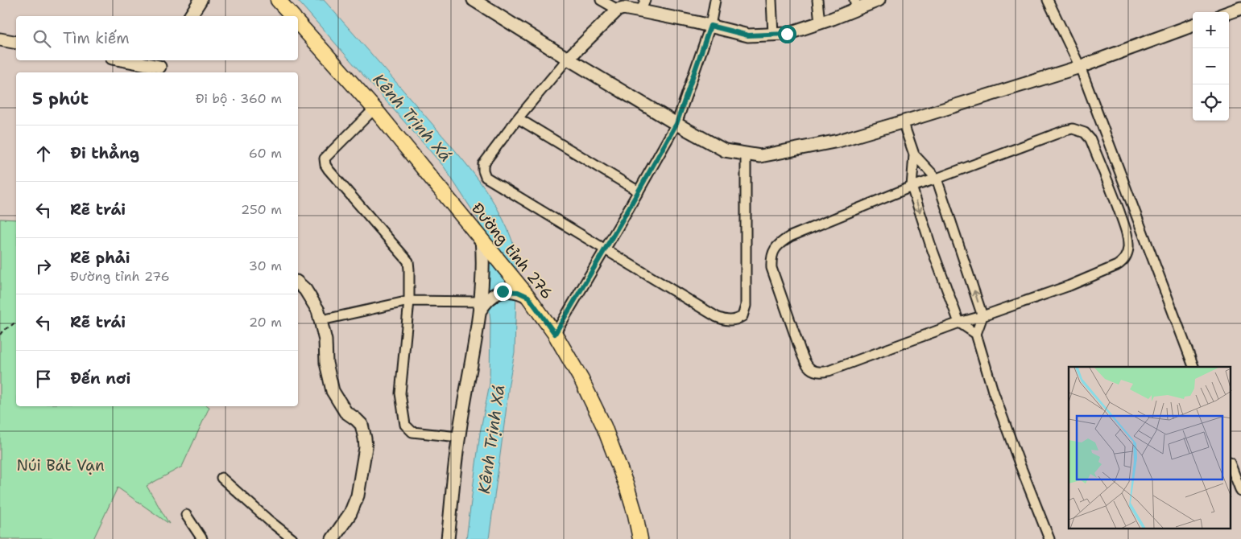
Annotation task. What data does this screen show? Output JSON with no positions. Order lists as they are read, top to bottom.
{
  "streets": {
    "main road": ["Đường tỉnh 276"]
  },
  "water": ["Kênh Trịnh Xá"],
  "parks": ["Núi Bát Vạn"],
  "page": {
    "map_buttons": ["+", "−"],
    "search": "Tìm kiếm",
    "heading": ["5 phút", "Đi bộ · 360 m"],
    "list": [
      ["Đi thẳng", "60 m"],
      ["Rẽ trái", "250 m"],
      ["Rẽ phải", "Đường tỉnh 276", "30 m"],
      ["Rẽ trái", "20 m"],
      "Đến nơi"
    ]
  }
}
